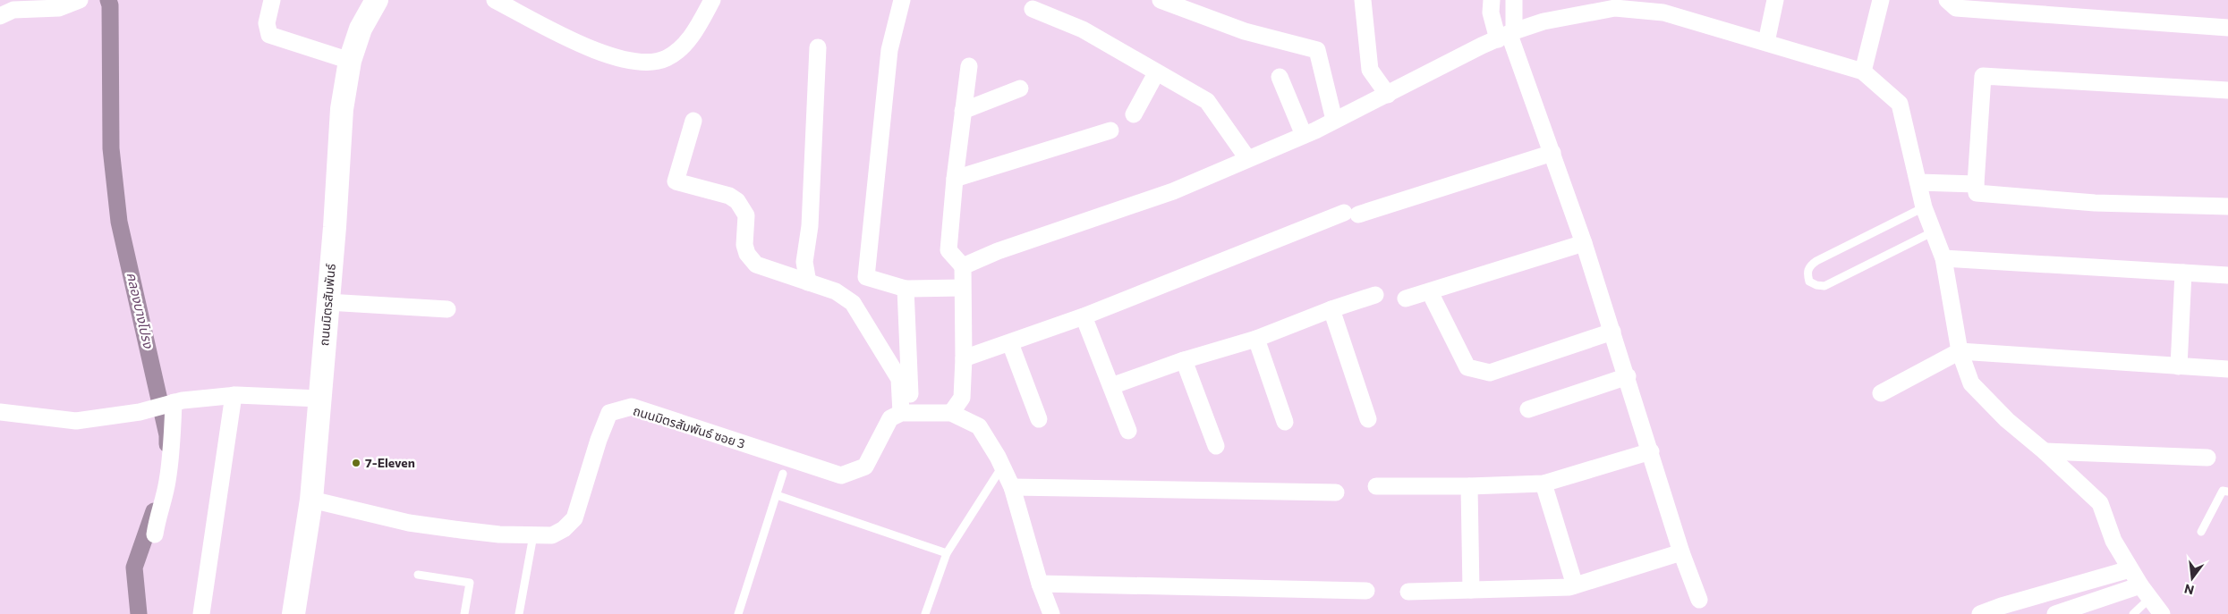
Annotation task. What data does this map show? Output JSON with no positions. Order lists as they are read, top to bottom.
{
  "streets": {
    "street": ["ถนนมิตรสัมพันธ์", "ถนนมิตรสัมพันธ์ ซอย 3"]
  },
  "crossings": [
    ["ถนนมิตรสัมพันธ์", "ถนนมิตรสัมพันธ์ ซอย 3"]
  ],
  "water": ["คลองบางโปรง"],
  "places": ["7-Eleven"],
  "north": "bottom"
}
